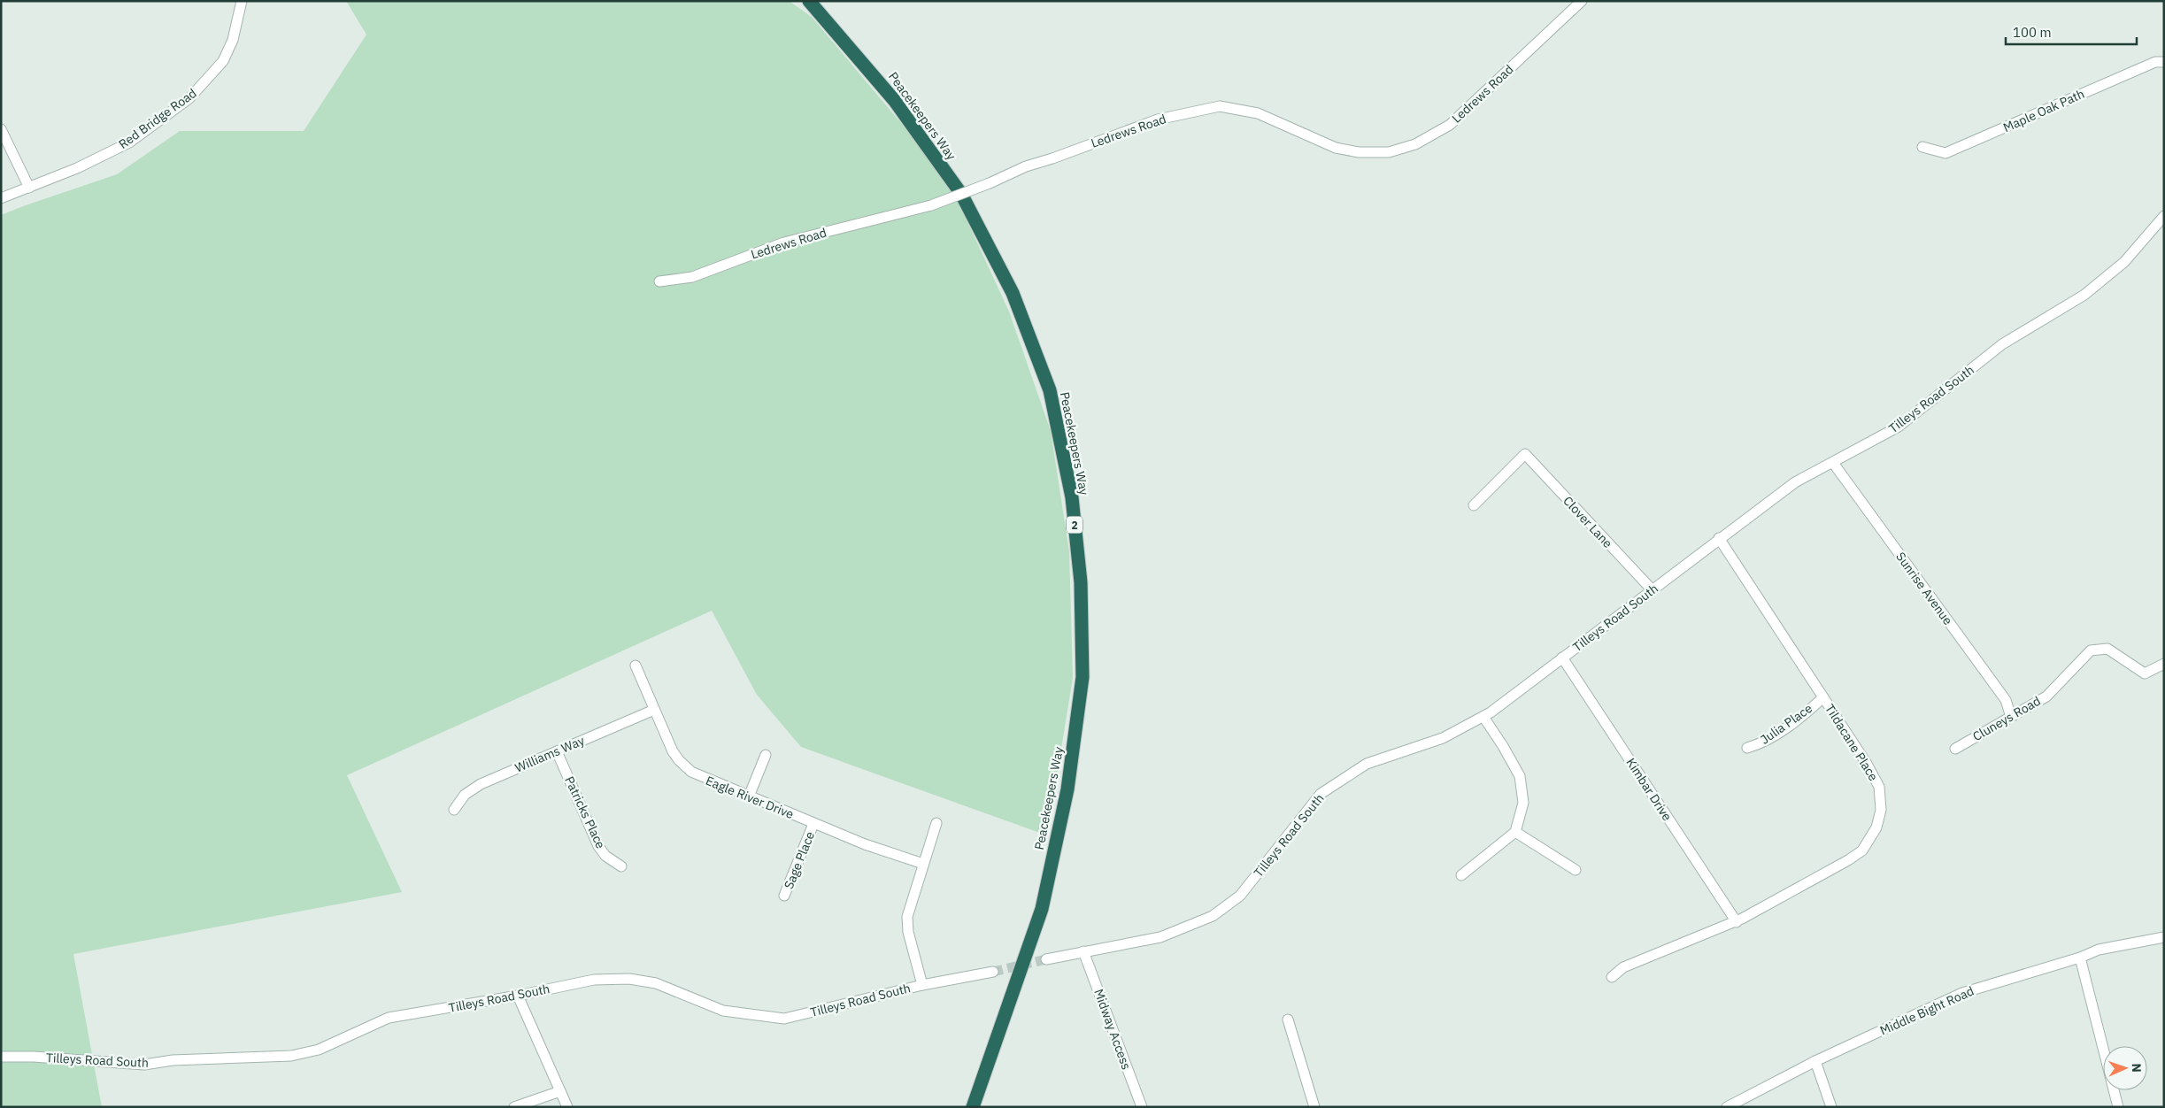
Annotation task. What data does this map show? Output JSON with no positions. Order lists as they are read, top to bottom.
{
  "streets": {
    "highway": ["Peacekeepers Way", "2"],
    "street": [
      "Ledrews Road",
      "Maple Oak Path",
      "Red Bridge Road",
      "Tilleys Road South",
      "Clover Lane",
      "Sunrise Avenue",
      "Cluneys Road",
      "Julia Place",
      "Tildacane Place",
      "Williams Way",
      "Kimbar Drive",
      "Eagle River Drive",
      "Patricks Place",
      "Sage Place",
      "Middle Bight Road",
      "Midway Access"
    ]
  },
  "crossings": [
    ["Tilleys Road South", "Clover Lane"],
    ["Tilleys Road South", "Sunrise Avenue"],
    ["Tilleys Road South", "Tildacane Place"],
    ["Tilleys Road South", "Kimbar Drive"],
    ["Tilleys Road South", "Midway Access"],
    ["Sunrise Avenue", "Cluneys Road"],
    ["Julia Place", "Tildacane Place"],
    ["Tildacane Place", "Kimbar Drive"],
    ["Williams Way", "Eagle River Drive"],
    ["Williams Way", "Patricks Place"],
    ["Eagle River Drive", "Sage Place"]
  ],
  "scale_bar": "100 m",
  "north": "right"
}
